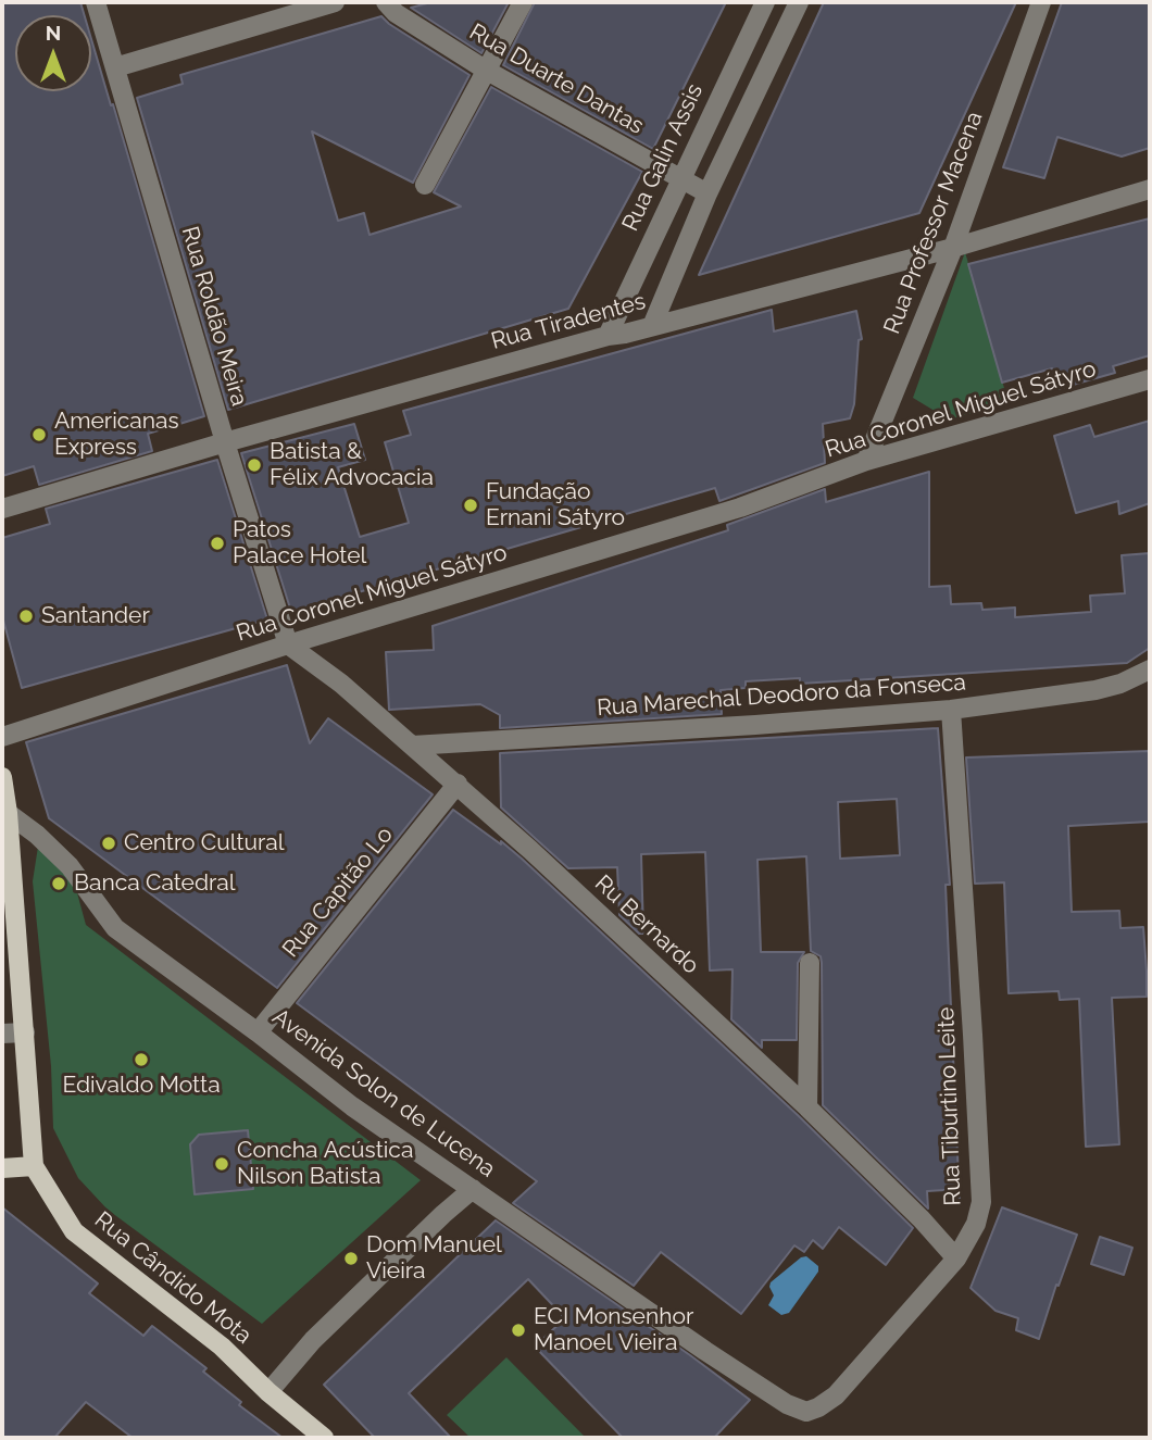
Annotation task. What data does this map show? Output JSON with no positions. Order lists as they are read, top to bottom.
{
  "streets": {
    "main road": ["Rua Cândido Mota"],
    "street": [
      "Rua Duarte Dantas",
      "Rua Galin Assis",
      "Rua Professor Macena",
      "Rua Roldão Meira",
      "Rua Tiradentes",
      "Rua Coronel Miguel Sátyro",
      "Rua Marechal Deodoro da Fonseca",
      "Rua Capitão Lo",
      "Ru Bernardo",
      "Avenida Solon de Lucena",
      "Rua Tiburtino Leite"
    ]
  },
  "crossings": [
    ["Rua Duarte Dantas", "Rua Galin Assis"],
    ["Rua Galin Assis", "Rua Tiradentes"],
    ["Rua Professor Macena", "Rua Tiradentes"],
    ["Rua Professor Macena", "Rua Coronel Miguel Sátyro"],
    ["Rua Roldão Meira", "Rua Tiradentes"],
    ["Rua Roldão Meira", "Rua Coronel Miguel Sátyro"],
    ["Rua Roldão Meira", "Ru Bernardo"],
    ["Rua Coronel Miguel Sátyro", "Ru Bernardo"],
    ["Rua Marechal Deodoro da Fonseca", "Ru Bernardo"],
    ["Rua Marechal Deodoro da Fonseca", "Rua Tiburtino Leite"],
    ["Rua Capitão Lo", "Ru Bernardo"],
    ["Rua Capitão Lo", "Avenida Solon de Lucena"],
    ["Ru Bernardo", "Rua Tiburtino Leite"],
    ["Avenida Solon de Lucena", "Rua Tiburtino Leite"],
    ["Avenida Solon de Lucena", "Rua Cândido Mota"]
  ],
  "places": [
    "Americanas Express",
    "Batista & Félix Advocacia",
    "Fundação Ernani Sátyro",
    "Patos Palace Hotel",
    "Santander",
    "Centro Cultural",
    "Banca Catedral",
    "Edivaldo Motta",
    "Concha Acústica Nilson Batista",
    "Dom Manuel Vieira",
    "ECI Monsenhor Manoel Vieira"
  ],
  "north": "top"
}
